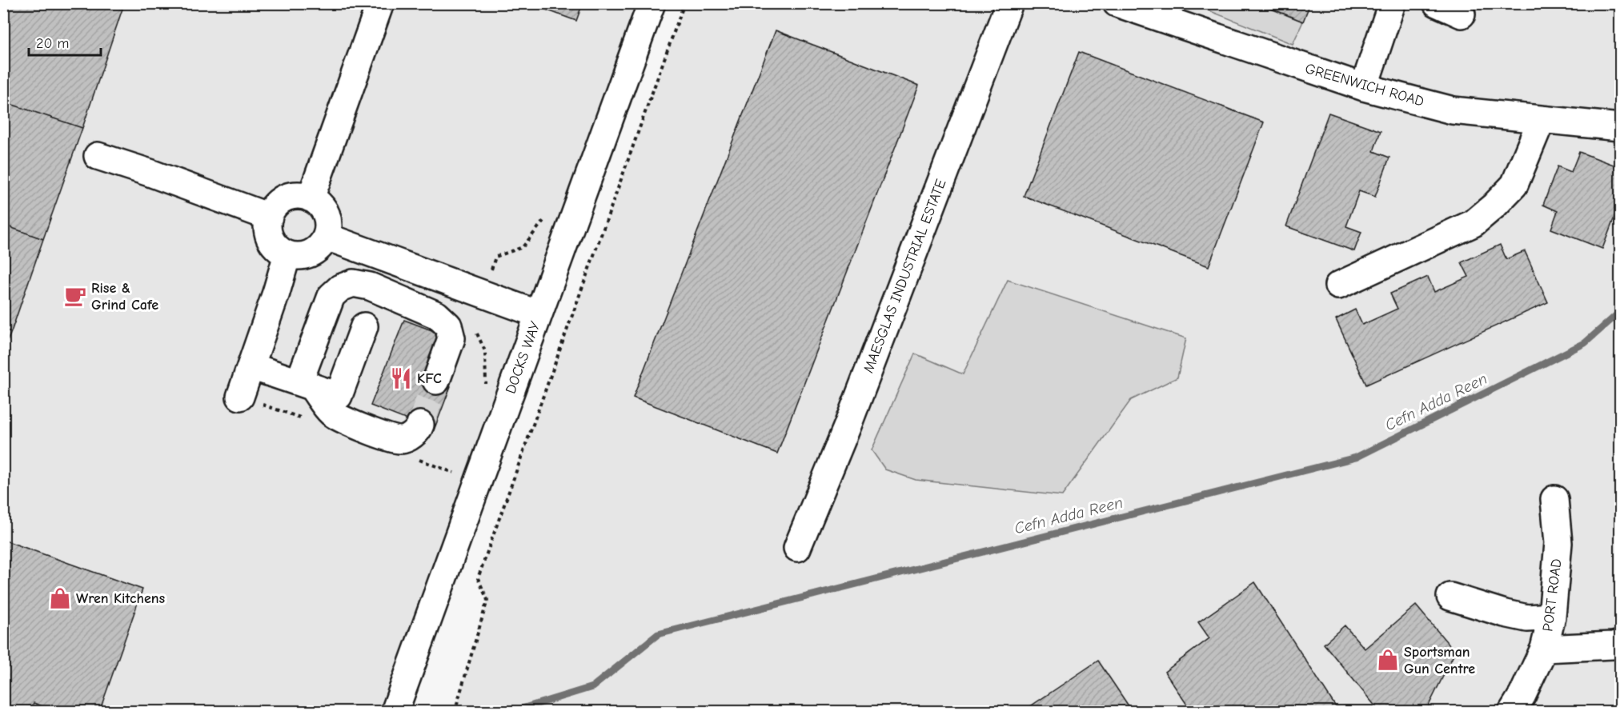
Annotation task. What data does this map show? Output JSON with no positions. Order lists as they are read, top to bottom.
{
  "streets": {
    "street": [
      "GREENWICH ROAD",
      "MAESGLAS INDUSTRIAL ESTATE",
      "DOCKS WAY",
      "PORT ROAD"
    ]
  },
  "water": ["Cefn Adda Reen"],
  "places": {
    "cafe": ["Rise & Grind Cafe"],
    "restaurant": ["KFC"],
    "shop": ["Wren Kitchens", "Sportsman Gun Centre"]
  },
  "scale_bar": "20 m"
}
